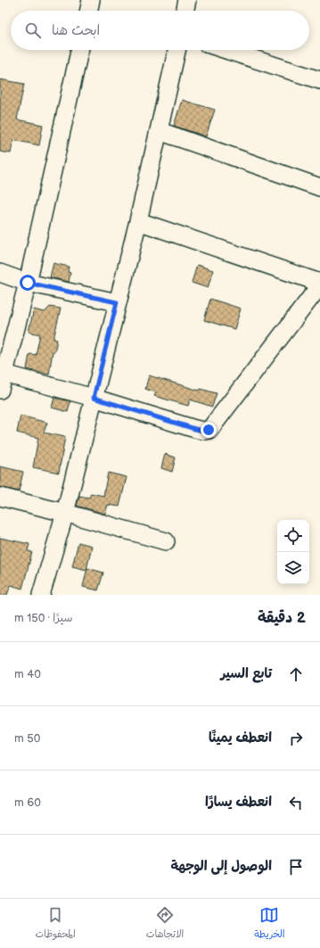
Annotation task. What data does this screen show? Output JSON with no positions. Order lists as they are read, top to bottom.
{
  "page": {
    "search": "ابحث هنا",
    "heading": ["2 دقيقة", "سيرًا · 150 m"],
    "list": [
      ["تابع السير", "40 m"],
      ["انعطف يمينًا", "50 m"],
      ["انعطف يسارًا", "60 m"],
      "الوصول إلى الوجهة"
    ],
    "nav": ["الخريطة", "الاتجاهات", "المحفوظات"]
  }
}
